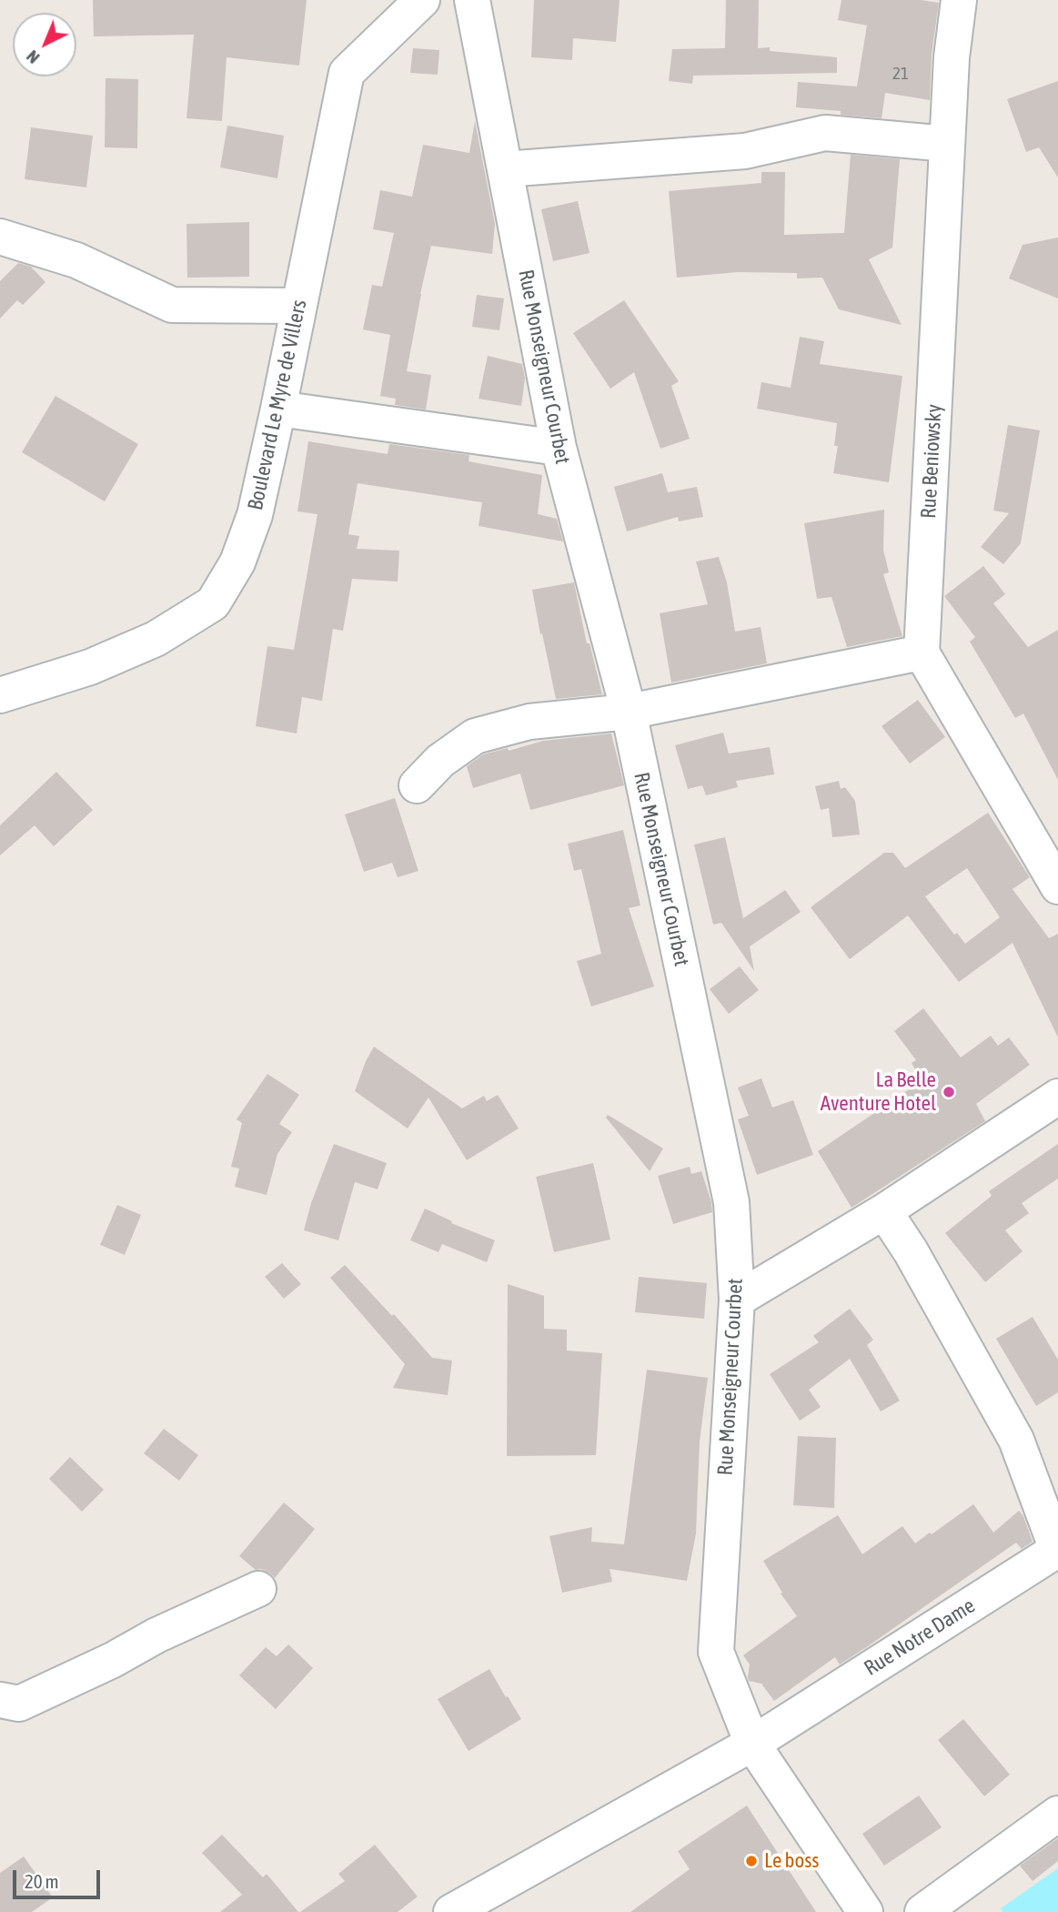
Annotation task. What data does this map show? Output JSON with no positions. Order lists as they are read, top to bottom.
{
  "streets": {
    "street": [
      "Rue Monseigneur Courbet",
      "Boulevard Le Myre de Villers",
      "Rue Beniowsky",
      "Rue Notre Dame"
    ]
  },
  "crossings": [
    ["Rue Monseigneur Courbet", "Rue Notre Dame"]
  ],
  "places": ["La Belle Aventure Hotel", "Le boss"],
  "house_numbers": ["21"],
  "scale_bar": "20 m",
  "north": "bottom left"
}
